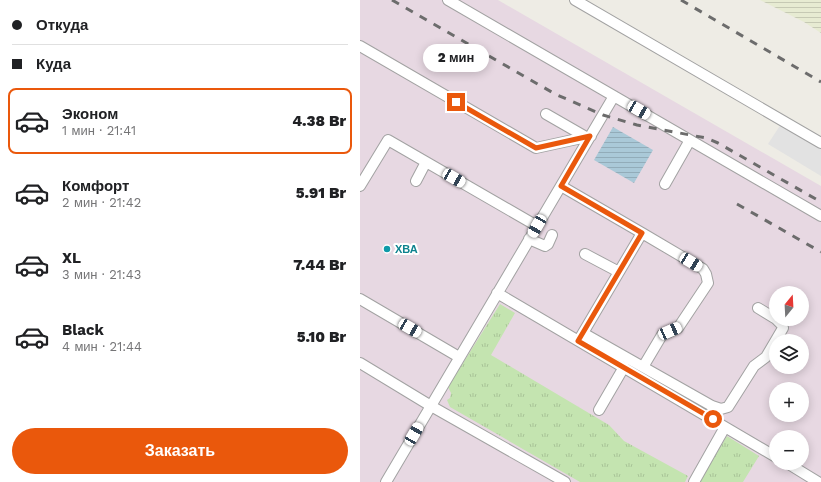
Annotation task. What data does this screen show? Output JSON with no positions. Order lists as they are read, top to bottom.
{
  "places": ["ХВА"],
  "north": "top",
  "page": {
    "banner": ["Откуда", "Куда"],
    "bubble": "2 мин",
    "list": [
      {
        "name": "Эконом",
        "note": "1 мин · 21:41",
        "value": "4.38 Br"
      },
      {
        "name": "Комфорт",
        "note": "2 мин · 21:42",
        "value": "5.91 Br"
      },
      {
        "name": "XL",
        "note": "3 мин · 21:43",
        "value": "7.44 Br"
      },
      {
        "name": "Black",
        "note": "4 мин · 21:44",
        "value": "5.10 Br"
      }
    ],
    "map_buttons": ["+", "−"],
    "buttons": "Заказать"
  }
}
